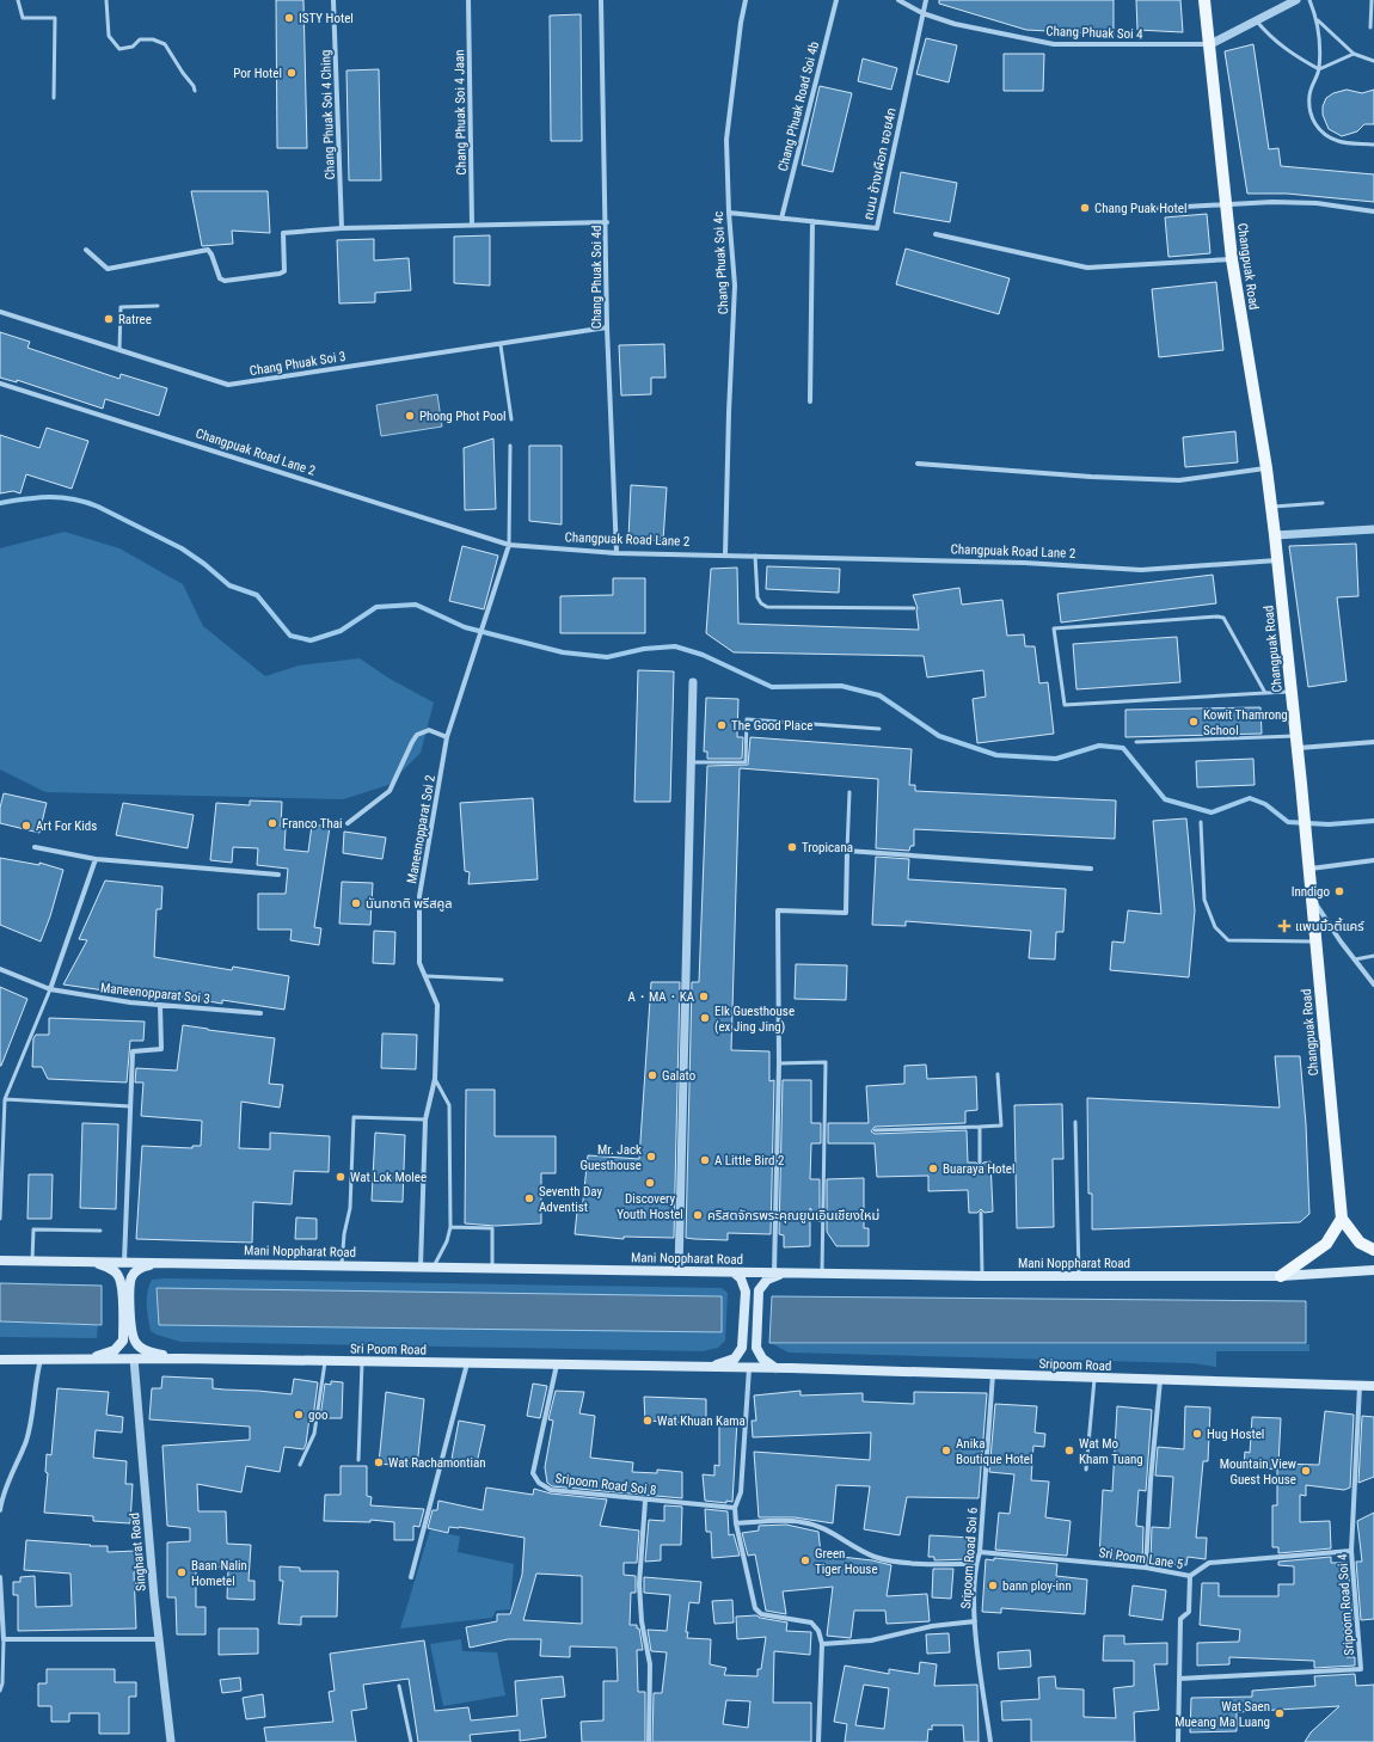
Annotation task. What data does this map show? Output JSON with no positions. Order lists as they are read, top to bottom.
{
  "streets": {
    "main road": [
      "Changpuak Road",
      "Mani Noppharat Road",
      "Sri Poom Road",
      "Sripoom Road"
    ],
    "street": [
      "Chang Phuak Soi 4",
      "Chang Phuak Road Soi 4b",
      "Chang Phuak Soi 4 Jaan",
      "Chang Phuak Soi 4 Ching",
      "ถนน ช้างเผือก ซอย4ก",
      "Chang Phuak Soi 4c",
      "Chang Phuak Soi 4d",
      "Chang Phuak Soi 3",
      "Changpuak Road Lane 2",
      "Maneenopparat Soi 2",
      "Maneenopparat Soi 3",
      "Sripoom Road Soi 8",
      "Singharat Road",
      "Sripoom Road Soi 6",
      "Sri Poom Lane 5",
      "Sripoom Road Soi 4"
    ]
  },
  "crossings": [
    ["Chang Phuak Soi 4", "ถนน ช้างเผือก ซอย4ก"],
    ["Chang Phuak Soi 4", "Changpuak Road"],
    ["Chang Phuak Road Soi 4b", "ถนน ช้างเผือก ซอย4ก"],
    ["ถนน ช้างเผือก ซอย4ก", "Chang Phuak Soi 4c"],
    ["Chang Phuak Soi 4c", "Changpuak Road Lane 2"],
    ["Changpuak Road", "Changpuak Road Lane 2"],
    ["Chang Phuak Soi 4d", "Chang Phuak Soi 3"],
    ["Chang Phuak Soi 4d", "Changpuak Road Lane 2"],
    ["Changpuak Road Lane 2", "Maneenopparat Soi 2"],
    ["Maneenopparat Soi 2", "Mani Noppharat Road"],
    ["Sri Poom Road", "Sripoom Road"],
    ["Sri Poom Road", "Sripoom Road Soi 8"],
    ["Sri Poom Road", "Singharat Road"],
    ["Sripoom Road", "Sripoom Road Soi 6"],
    ["Sripoom Road", "Sripoom Road Soi 4"],
    ["Sripoom Road Soi 6", "Sri Poom Lane 5"],
    ["Sri Poom Lane 5", "Sripoom Road Soi 4"]
  ],
  "places": {
    "other": [
      "ISTY Hotel",
      "Por Hotel",
      "Chang Puak Hotel",
      "Ratree",
      "Phong Phot Pool",
      "Kowit Thamrong School",
      "The Good Place",
      "Franco Thai",
      "Art For Kids",
      "Tropicana",
      "Inndigo",
      "นันทชาติ พรีสคูล",
      "A・MA・KA",
      "Elk Guesthouse (ex Jing Jing)",
      "Galato",
      "Mr. Jack Guesthouse",
      "A Little Bird 2",
      "Buaraya Hotel",
      "Wat Lok Molee",
      "Discovery Youth Hostel",
      "Seventh Day Adventist",
      "คริสตจักรพระคุณยูนเอินเชียงใหม่",
      "goo",
      "Wat Khuan Kama",
      "Hug Hostel",
      "Anika Boutique Hotel",
      "Wat Mo Kham Tuang",
      "Wat Rachamontian",
      "Mountain View Guest House",
      "Green Tiger House",
      "Baan Nalin Hometel",
      "bann ploy-inn",
      "Wat Saen Mueang Ma Luang"
    ],
    "health": ["แพนบิ้วตี้แคร์"]
  }
}
